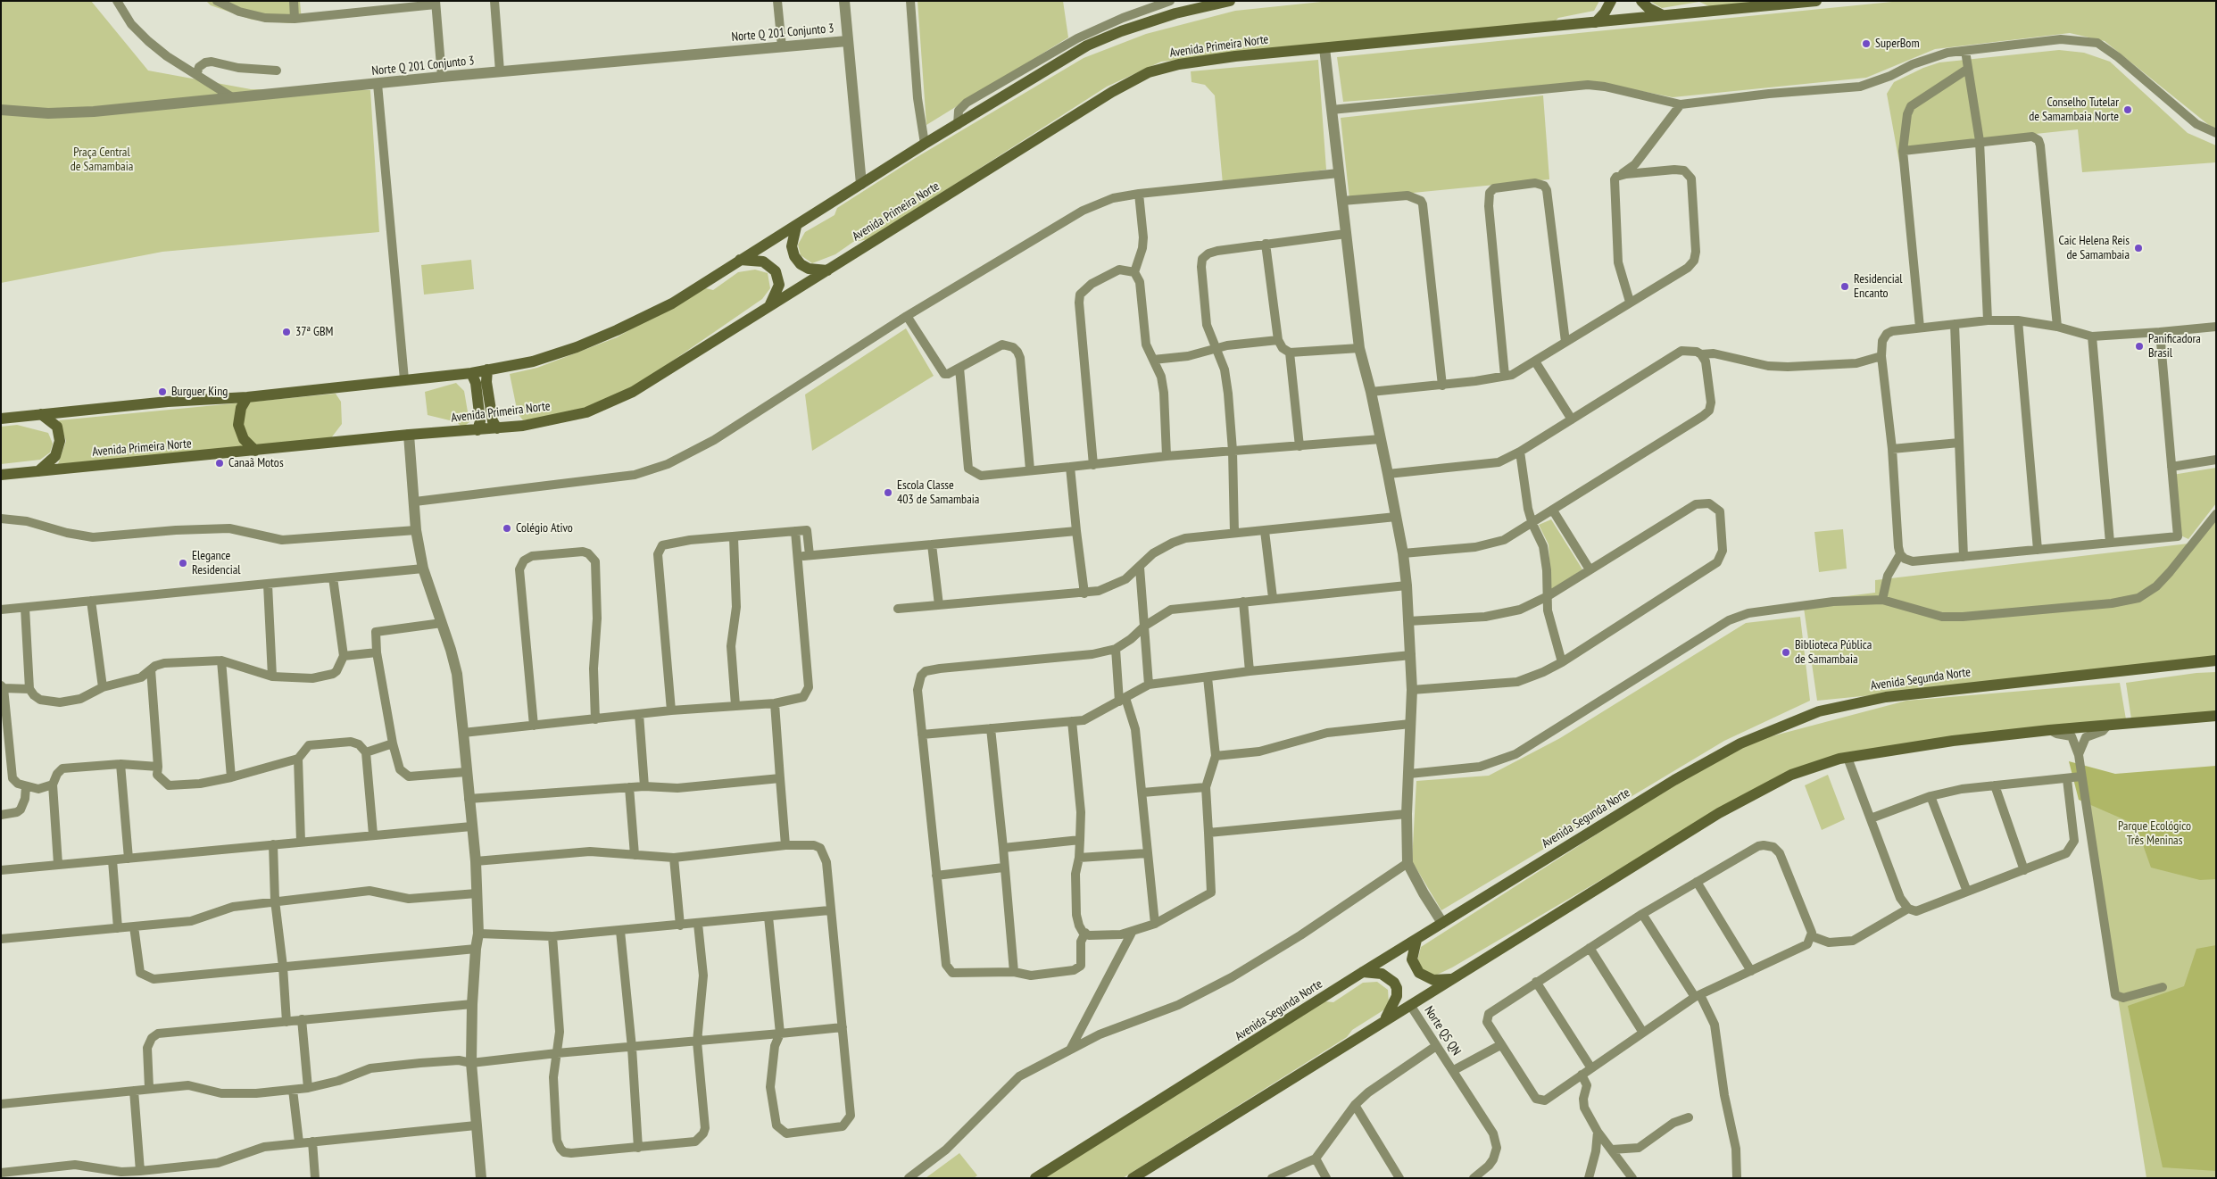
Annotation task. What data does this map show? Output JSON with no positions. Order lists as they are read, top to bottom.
{
  "streets": {
    "main road": ["Avenida Primeira Norte", "Avenida Segunda Norte"],
    "street": ["Norte Q 201 Conjunto 3", "Norte QS QN"]
  },
  "parks": ["Praça Central de Samambaia", "Parque Ecológico Três Meninas"],
  "places": [
    "SuperBom",
    "Conselho Tutelar de Samambaia Norte",
    "Caic Helena Reis de Samambaia",
    "Residencial Encanto",
    "37ª GBM",
    "Panificadora Brasil",
    "Burguer King",
    "Canaã Motos",
    "Escola Classe 403 de Samambaia",
    "Colégio Ativo",
    "Elegance Residencial",
    "Biblioteca Pública de Samambaia"
  ]
}
